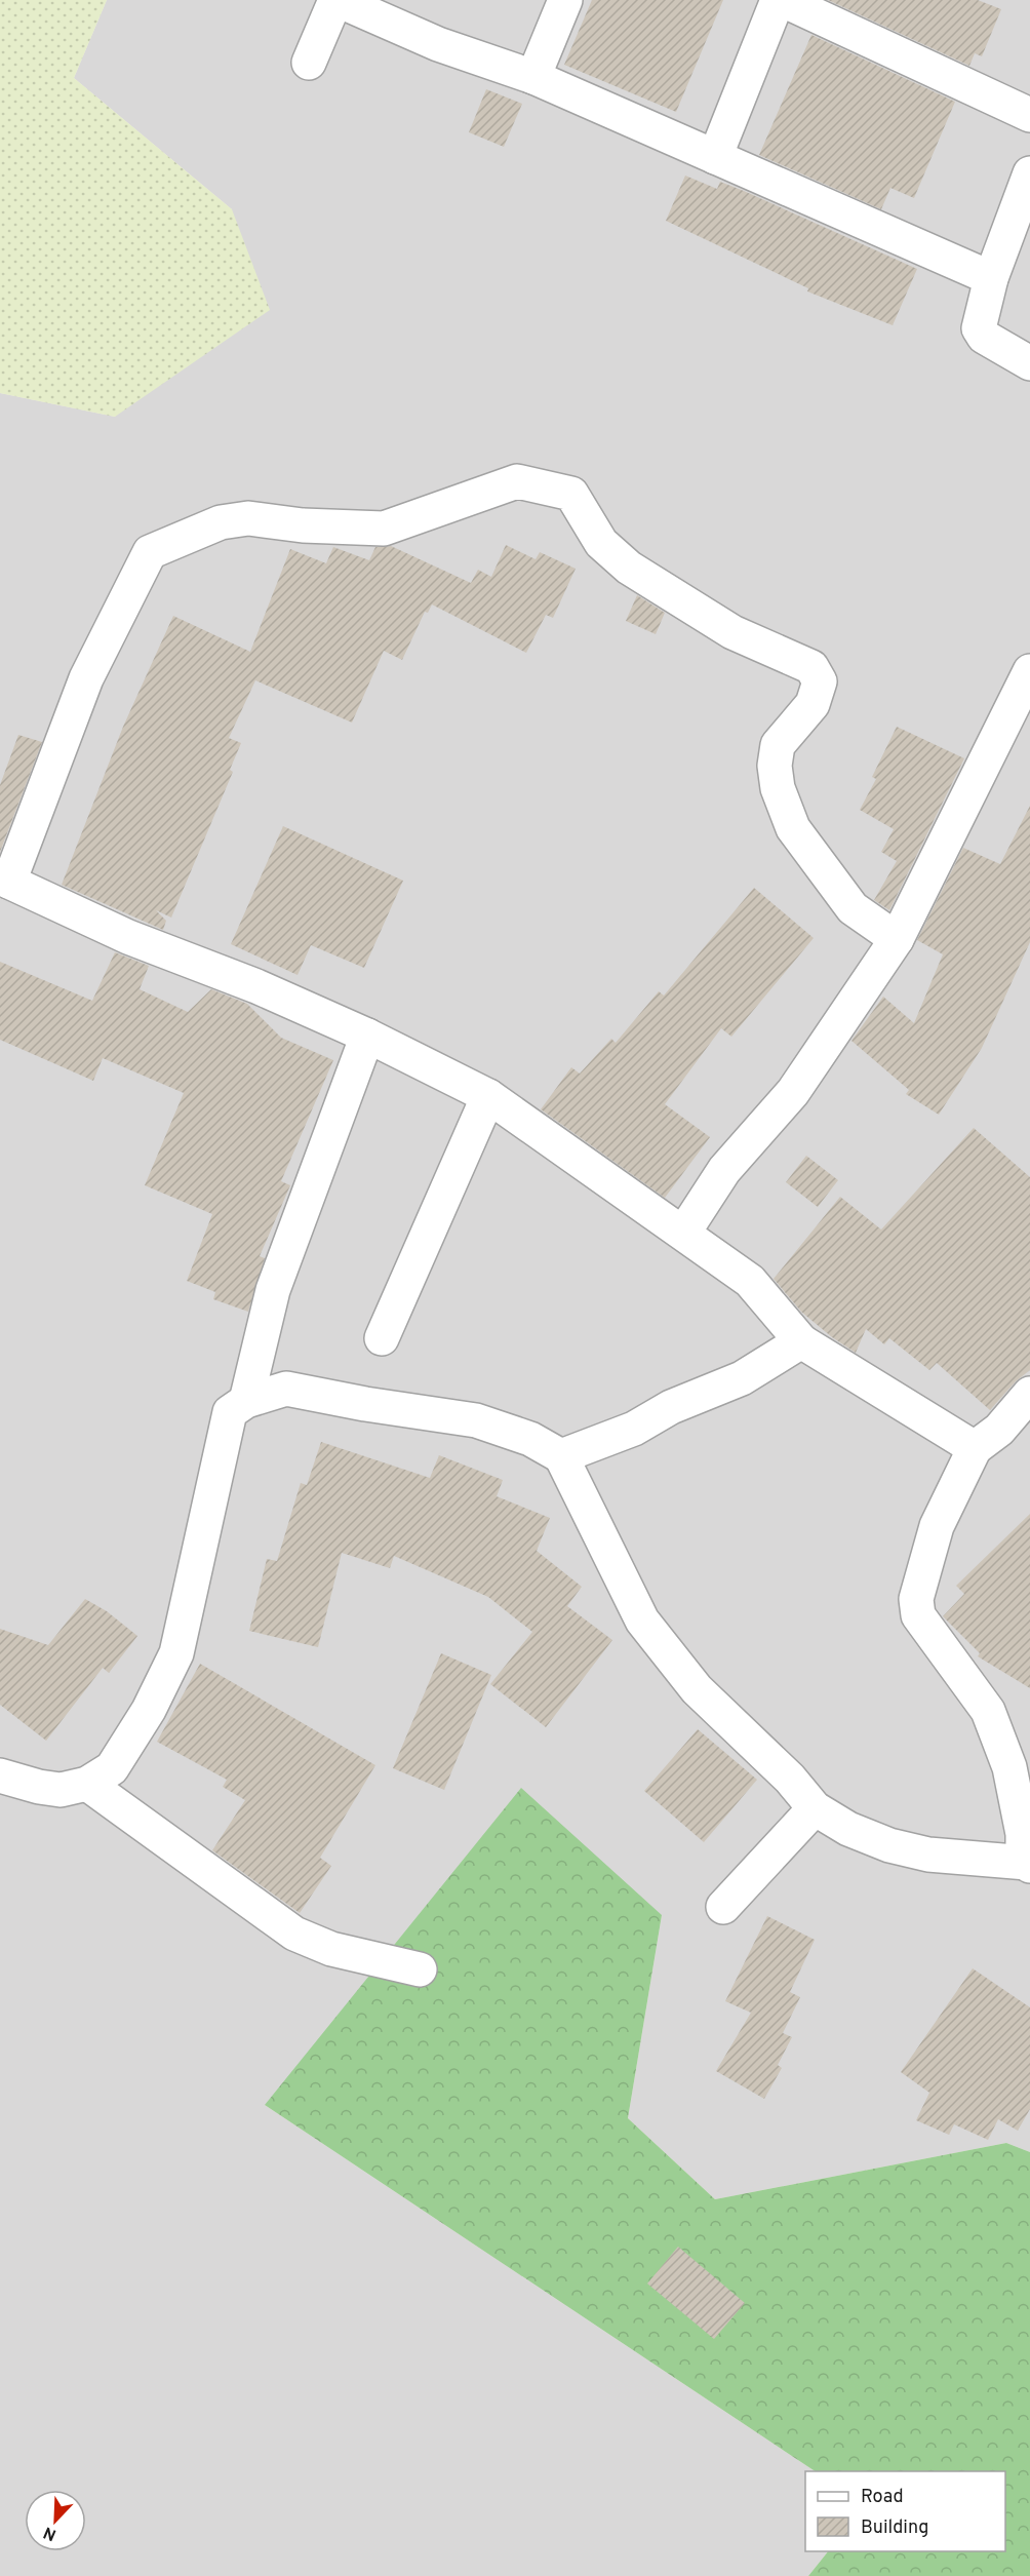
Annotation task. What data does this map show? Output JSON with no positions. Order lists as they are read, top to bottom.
{
  "legend": ["Road", "Building"],
  "north": "bottom left"
}
